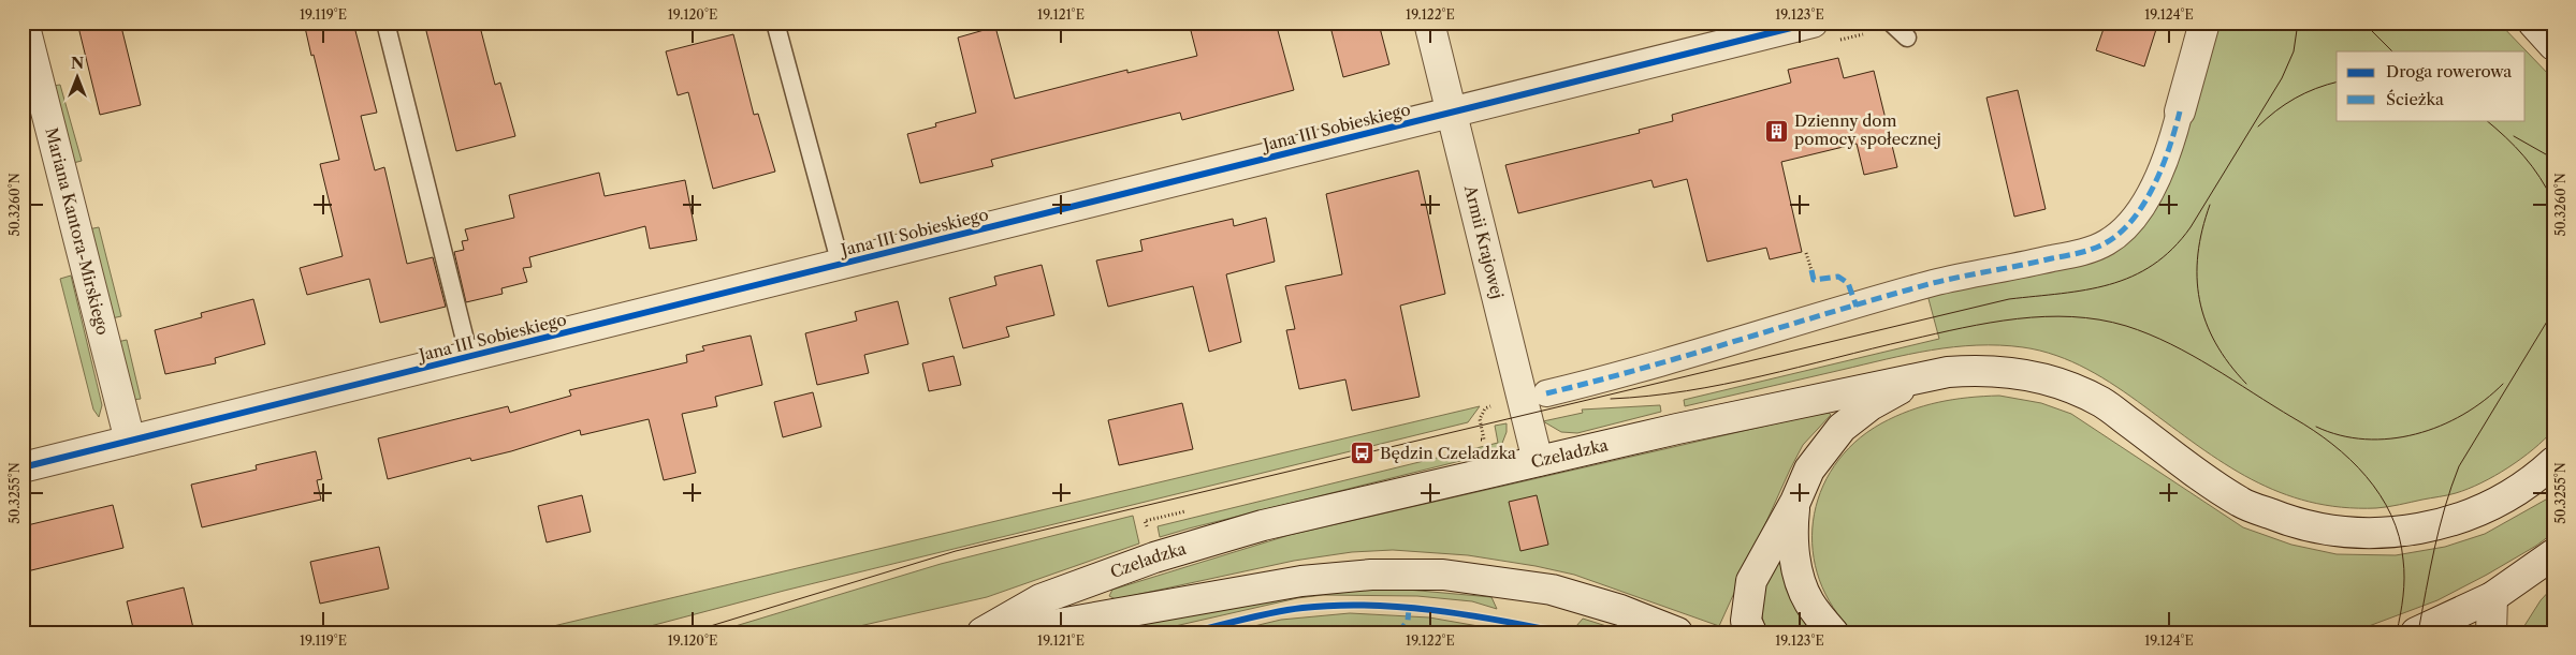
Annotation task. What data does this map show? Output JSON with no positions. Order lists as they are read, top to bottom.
{
  "streets": {
    "main road": [
      "Jana III Sobieskiego",
      "Mariana Kantora-Mirskiego",
      "Armii Krajowej",
      "Czeladzka"
    ]
  },
  "crossings": [
    ["Jana III Sobieskiego", "Mariana Kantora-Mirskiego"],
    ["Jana III Sobieskiego", "Armii Krajowej"],
    ["Armii Krajowej", "Czeladzka"]
  ],
  "places": {
    "building": ["Dzienny dom pomocy społecznej"],
    "bus stop": ["Będzin Czeladzka"]
  },
  "legend": ["Droga rowerowa", "Ścieżka"],
  "north": "top",
  "coordinates": [
    "19.119°E",
    "19.120°E",
    "19.121°E",
    "19.122°E",
    "19.123°E",
    "19.124°E",
    "50.3260°N",
    "50.3255°N"
  ]
}
